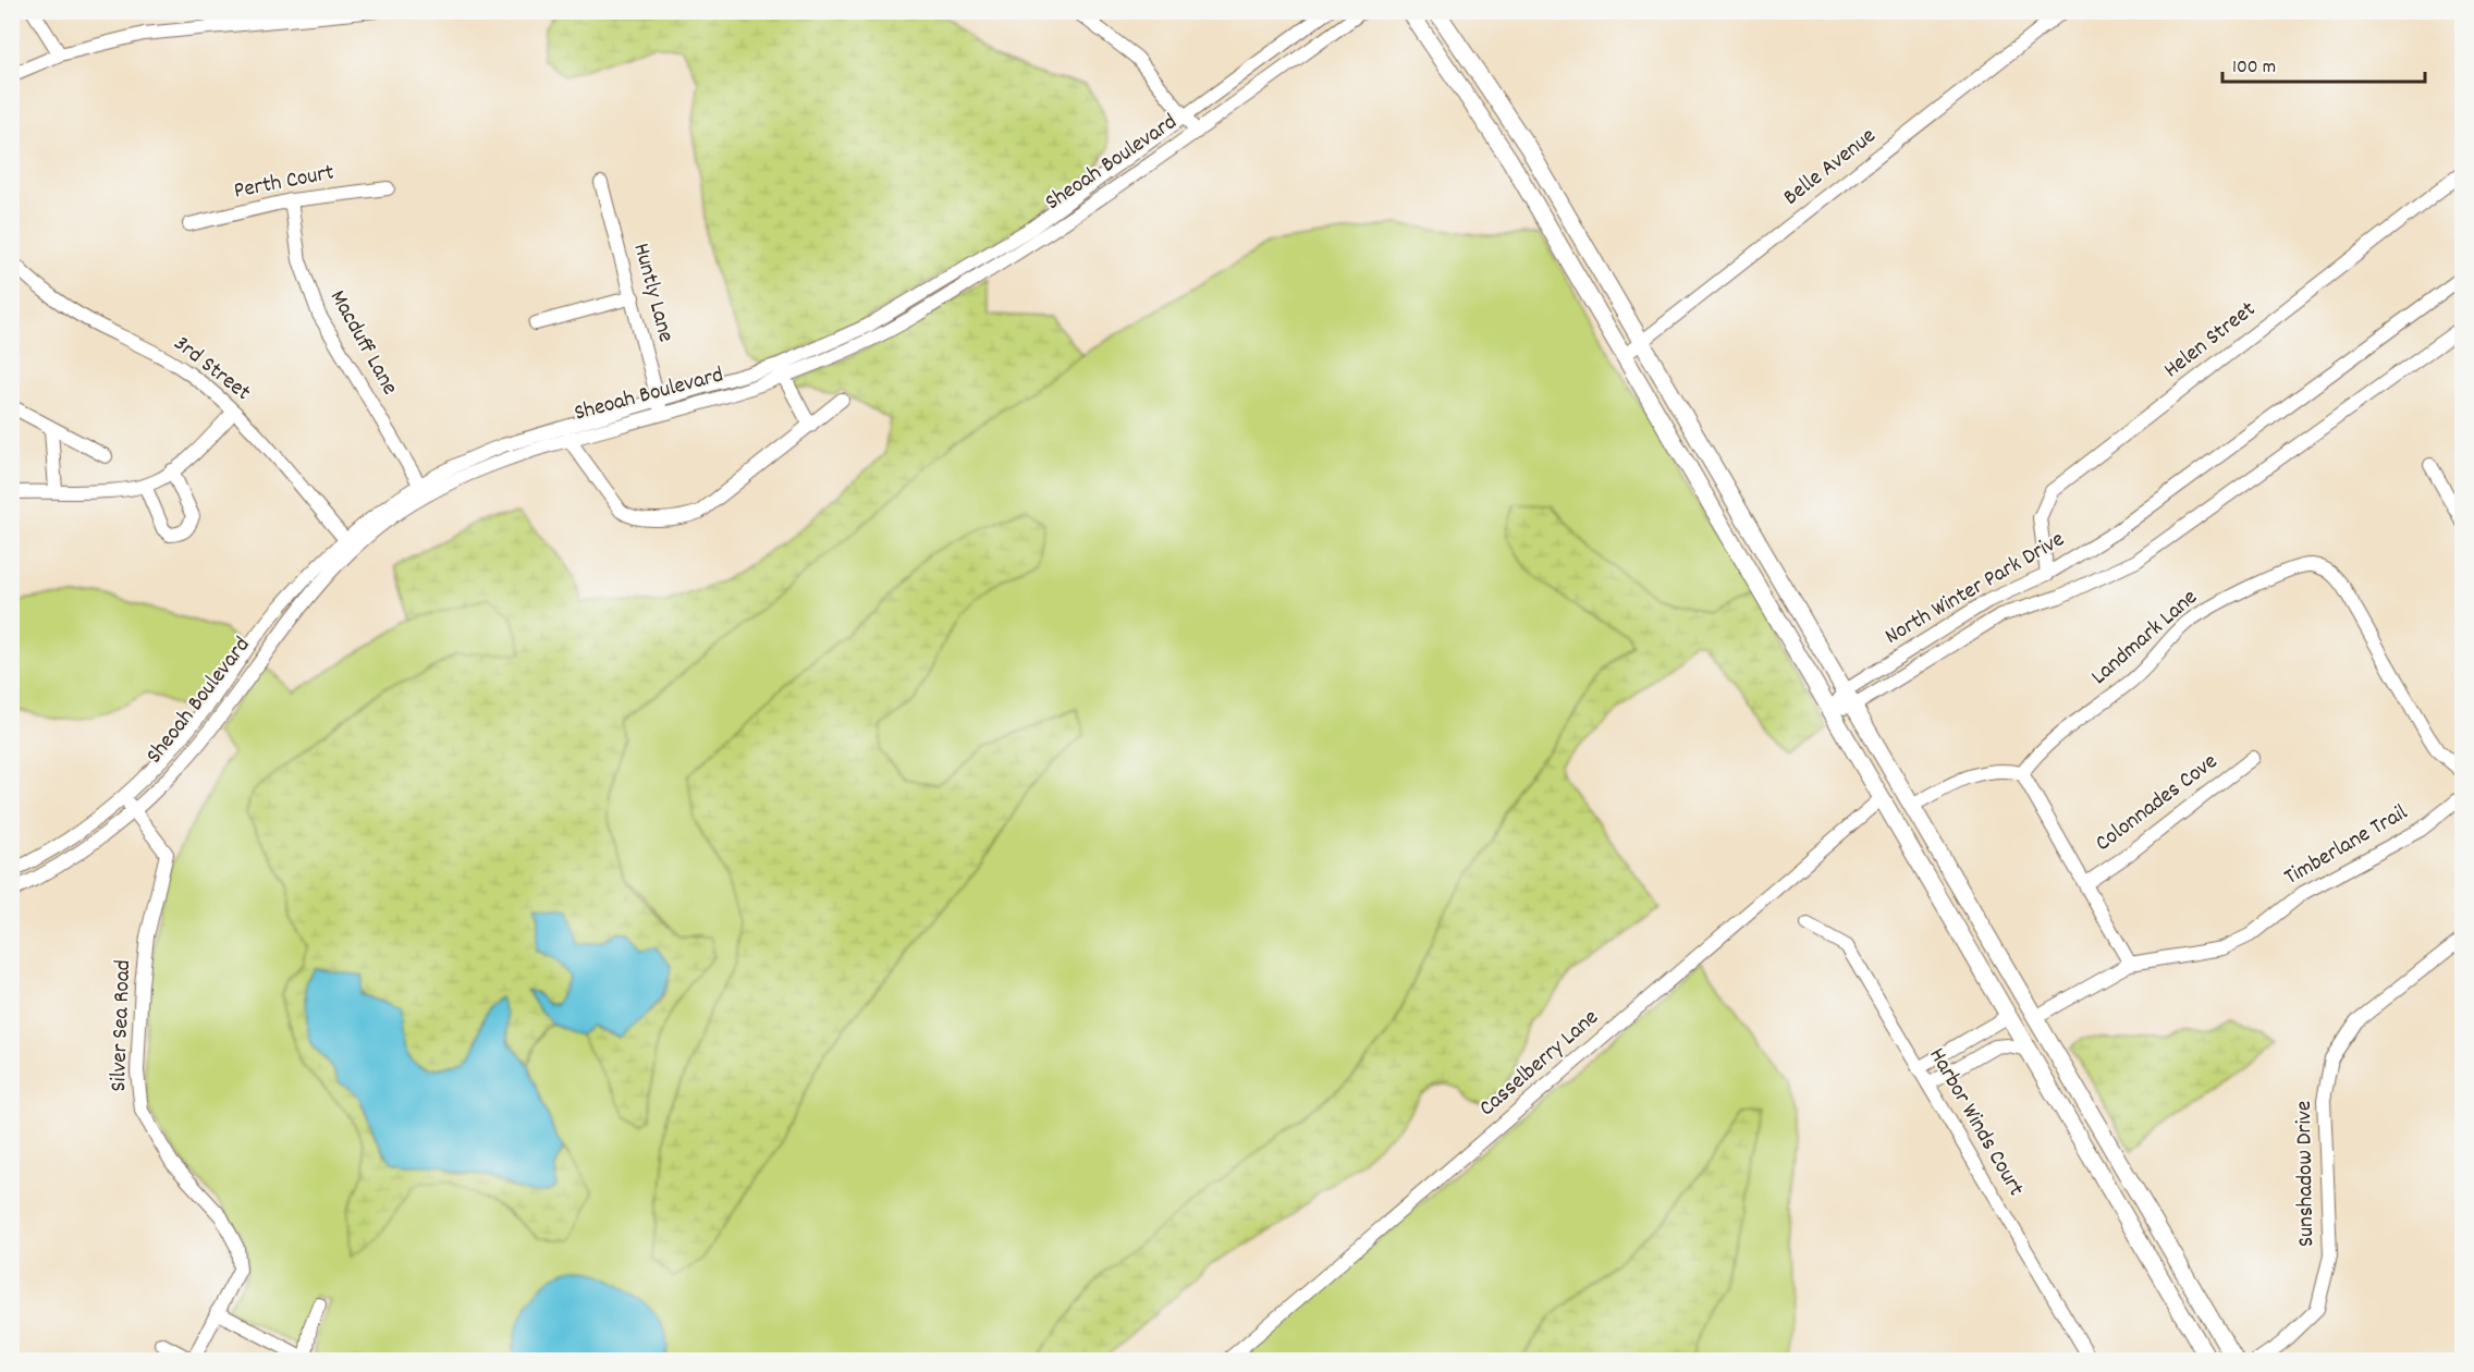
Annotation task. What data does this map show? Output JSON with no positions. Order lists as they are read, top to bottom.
{
  "streets": {
    "street": [
      "Sheoah Boulevard",
      "Belle Avenue",
      "Perth Court",
      "Huntly Lane",
      "Helen Street",
      "Macduff Lane",
      "3rd Street",
      "North Winter Park Drive",
      "Landmark Lane",
      "Colonnades Cove",
      "Timberlane Trail",
      "Silver Sea Road",
      "Casselberry Lane",
      "Harbor Winds Court",
      "Sunshadow Drive"
    ]
  },
  "crossings": [
    ["Sheoah Boulevard", "Huntly Lane"],
    ["Sheoah Boulevard", "Macduff Lane"],
    ["Sheoah Boulevard", "3rd Street"],
    ["Sheoah Boulevard", "Silver Sea Road"],
    ["Perth Court", "Macduff Lane"],
    ["Helen Street", "North Winter Park Drive"]
  ],
  "scale_bar": "100 m"
}
